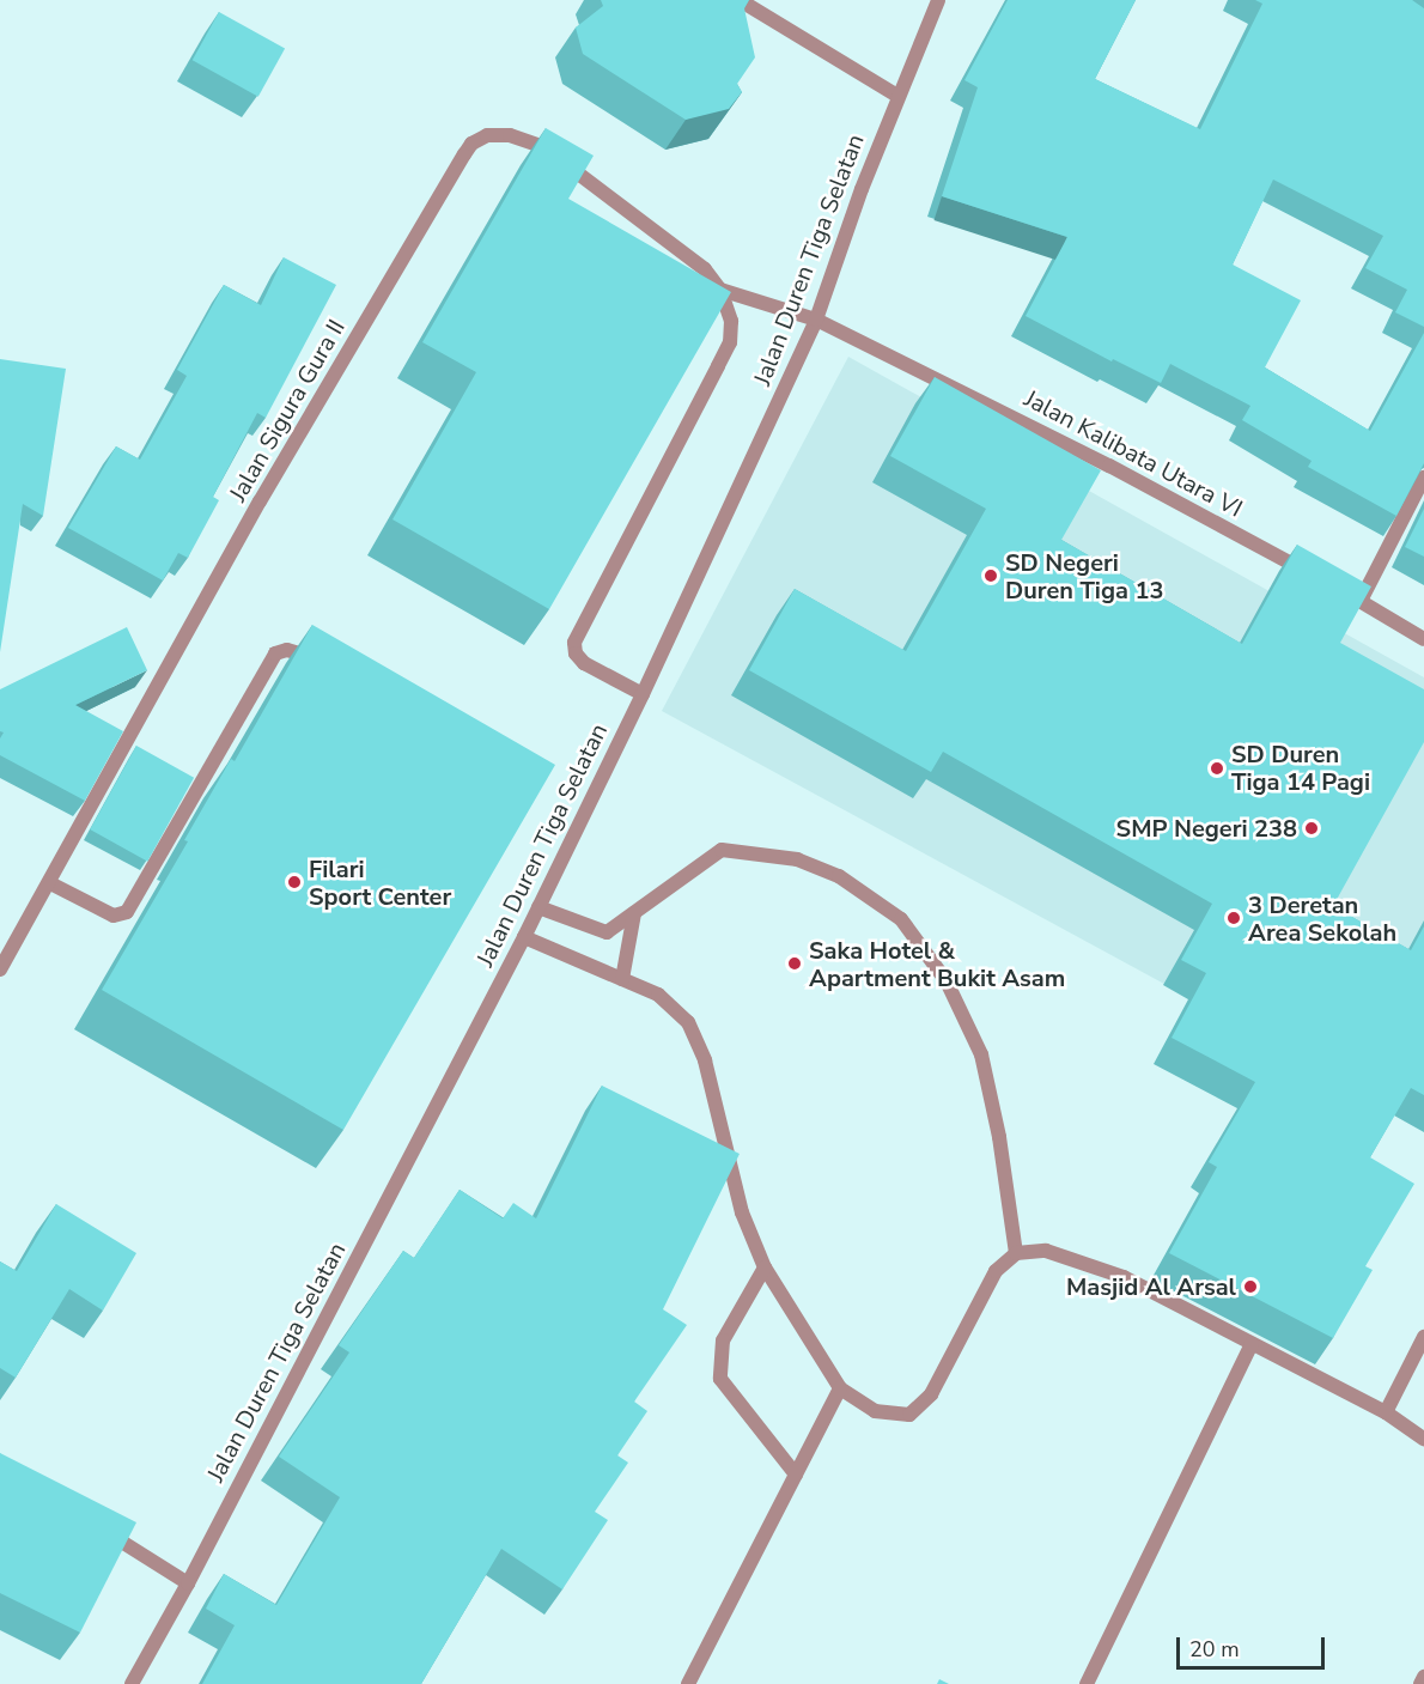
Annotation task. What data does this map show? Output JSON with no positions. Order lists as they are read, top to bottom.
{
  "streets": {
    "street": ["Jalan Duren Tiga Selatan", "Jalan Sigura Gura II", "Jalan Kalibata Utara VI"]
  },
  "crossings": [
    ["Jalan Duren Tiga Selatan", "Jalan Sigura Gura II"],
    ["Jalan Duren Tiga Selatan", "Jalan Kalibata Utara VI"]
  ],
  "places": [
    "SD Negeri Duren Tiga 13",
    "SD Duren Tiga 14 Pagi",
    "SMP Negeri 238",
    "Filari Sport Center",
    "3 Deretan Area Sekolah",
    "Saka Hotel & Apartment Bukit Asam",
    "Masjid Al Arsal"
  ],
  "scale_bar": "20 m"
}
